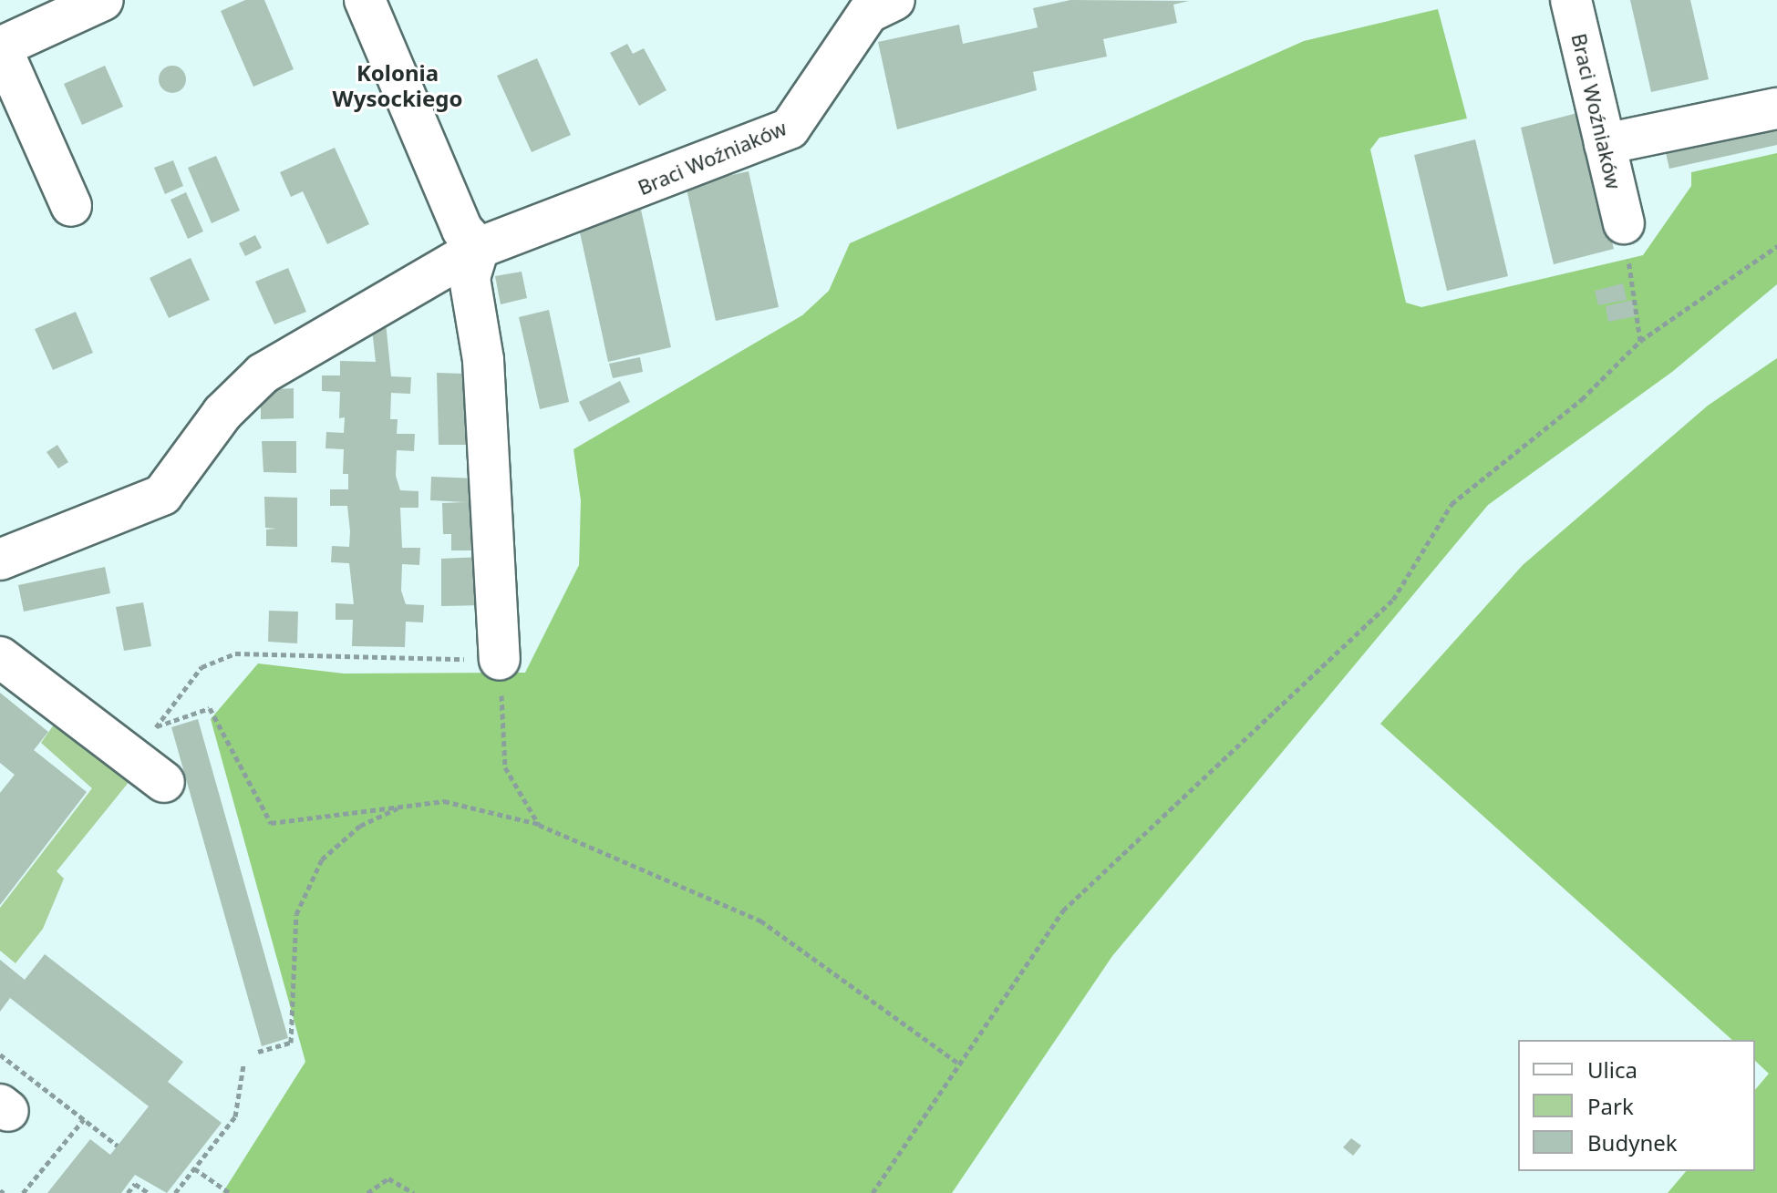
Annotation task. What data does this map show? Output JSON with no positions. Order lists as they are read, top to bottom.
{
  "streets": {
    "street": ["Braci Woźniaków"]
  },
  "districts": ["Kolonia Wysockiego"],
  "legend": ["Ulica", "Park", "Budynek"]
}
